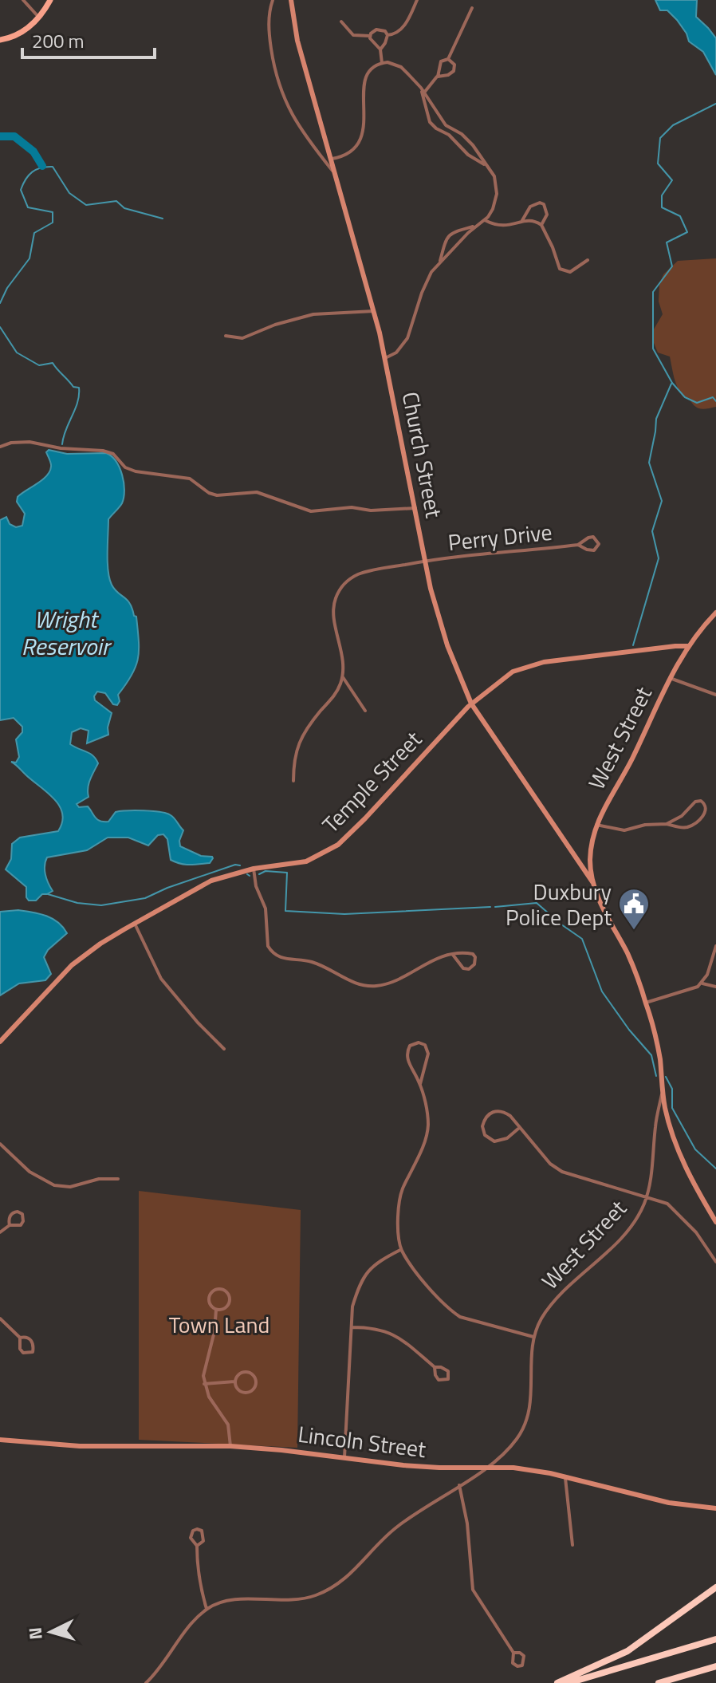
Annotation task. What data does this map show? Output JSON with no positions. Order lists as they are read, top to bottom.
{
  "streets": {
    "main road": [
      "Church Street",
      "West Street",
      "Temple Street",
      "Lincoln Street"
    ],
    "street": ["Perry Drive"]
  },
  "crossings": [
    ["Church Street", "Perry Drive"],
    ["Church Street", "West Street"],
    ["Church Street", "Temple Street"],
    ["West Street", "Temple Street"],
    ["West Street", "Lincoln Street"]
  ],
  "water": ["Wright Reservoir"],
  "parks": ["Town Land"],
  "places": {
    "public building": ["Duxbury Police Dept"]
  },
  "scale_bar": "200 m",
  "north": "left"
}
